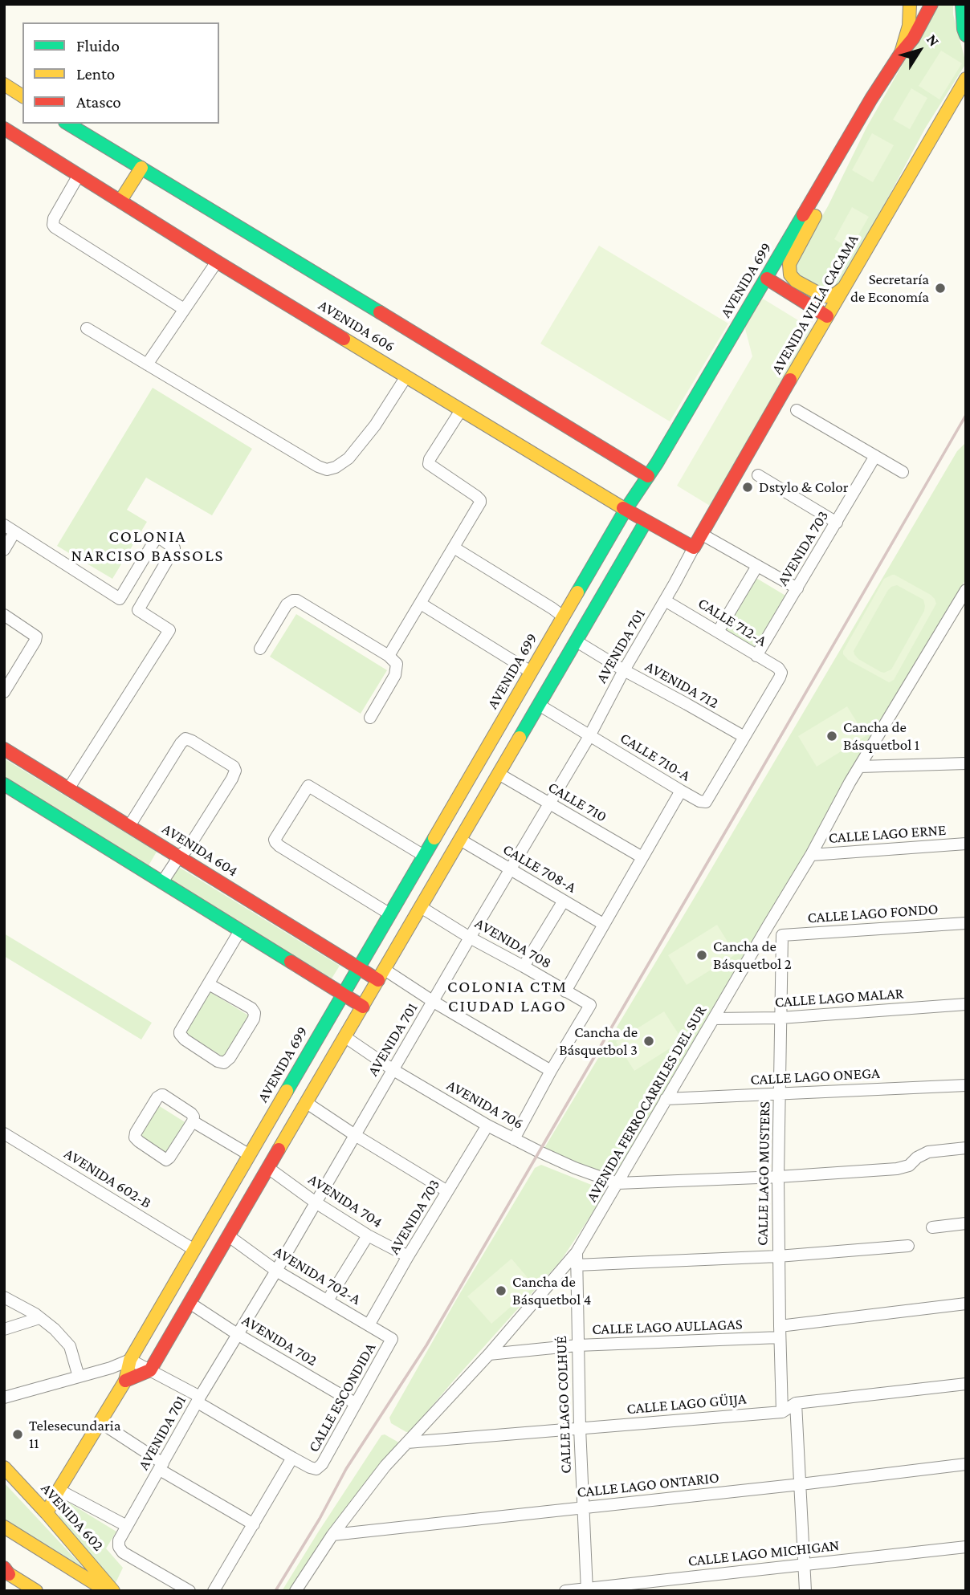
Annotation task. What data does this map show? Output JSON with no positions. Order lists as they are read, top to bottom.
{
  "streets": {
    "main road": [
      "AVENIDA 699",
      "AVENIDA VILLA CACAMA",
      "AVENIDA 606",
      "AVENIDA 604",
      "AVENIDA 602"
    ],
    "street": [
      "AVENIDA 703",
      "CALLE 712-A",
      "AVENIDA 701",
      "AVENIDA 712",
      "CALLE 710-A",
      "CALLE 710",
      "CALLE LAGO ERNE",
      "CALLE 708-A",
      "CALLE LAGO FONDO",
      "AVENIDA 708",
      "CALLE LAGO MALAR",
      "CALLE LAGO ONEGA",
      "AVENIDA FERROCARRILES DEL SUR",
      "AVENIDA 706",
      "CALLE LAGO MUSTERS",
      "AVENIDA 602-B",
      "AVENIDA 704",
      "AVENIDA 702-A",
      "CALLE LAGO AULLAGAS",
      "AVENIDA 702",
      "CALLE ESCONDIDA",
      "CALLE LAGO GÜIJA",
      "CALLE LAGO COLHUÉ",
      "CALLE LAGO ONTARIO",
      "CALLE LAGO MICHIGAN"
    ]
  },
  "crossings": [
    ["AVENIDA 699", "AVENIDA 606"],
    ["AVENIDA 699", "AVENIDA 604"],
    ["AVENIDA 699", "AVENIDA 602-B"],
    ["AVENIDA 699", "AVENIDA 602"],
    ["AVENIDA VILLA CACAMA", "AVENIDA 606"],
    ["AVENIDA VILLA CACAMA", "AVENIDA 701"],
    ["AVENIDA 606", "AVENIDA 701"],
    ["AVENIDA 703", "CALLE 712-A"],
    ["AVENIDA 703", "AVENIDA 706"],
    ["AVENIDA 703", "AVENIDA 704"],
    ["AVENIDA 703", "AVENIDA 702-A"],
    ["CALLE 712-A", "AVENIDA 701"],
    ["CALLE 712-A", "AVENIDA 712"],
    ["CALLE 712-A", "CALLE 710-A"],
    ["AVENIDA 701", "AVENIDA 712"],
    ["AVENIDA 701", "CALLE 710-A"],
    ["AVENIDA 701", "CALLE 710"],
    ["AVENIDA 701", "AVENIDA 604"],
    ["AVENIDA 701", "CALLE 708-A"],
    ["AVENIDA 701", "AVENIDA 708"],
    ["AVENIDA 701", "AVENIDA 706"],
    ["AVENIDA 701", "AVENIDA 704"],
    ["AVENIDA 701", "AVENIDA 702-A"],
    ["AVENIDA 701", "AVENIDA 702"],
    ["AVENIDA 701", "AVENIDA 602"],
    ["AVENIDA 712", "CALLE 710-A"],
    ["CALLE LAGO ERNE", "AVENIDA FERROCARRILES DEL SUR"],
    ["AVENIDA 604", "AVENIDA 708"],
    ["CALLE LAGO FONDO", "CALLE LAGO MUSTERS"],
    ["CALLE LAGO MALAR", "AVENIDA FERROCARRILES DEL SUR"],
    ["CALLE LAGO MALAR", "CALLE LAGO MUSTERS"],
    ["CALLE LAGO ONEGA", "AVENIDA FERROCARRILES DEL SUR"],
    ["CALLE LAGO ONEGA", "CALLE LAGO MUSTERS"],
    ["AVENIDA FERROCARRILES DEL SUR", "AVENIDA 706"],
    ["AVENIDA FERROCARRILES DEL SUR", "CALLE LAGO AULLAGAS"],
    ["AVENIDA FERROCARRILES DEL SUR", "CALLE LAGO GÜIJA"],
    ["AVENIDA FERROCARRILES DEL SUR", "CALLE LAGO COLHUÉ"],
    ["AVENIDA FERROCARRILES DEL SUR", "CALLE LAGO ONTARIO"],
    ["CALLE LAGO MUSTERS", "CALLE LAGO AULLAGAS"],
    ["CALLE LAGO MUSTERS", "CALLE LAGO GÜIJA"],
    ["AVENIDA 702-A", "CALLE ESCONDIDA"],
    ["CALLE LAGO AULLAGAS", "CALLE LAGO COLHUÉ"],
    ["AVENIDA 702", "CALLE ESCONDIDA"],
    ["CALLE LAGO GÜIJA", "CALLE LAGO COLHUÉ"],
    ["CALLE LAGO COLHUÉ", "CALLE LAGO ONTARIO"],
    ["CALLE LAGO COLHUÉ", "CALLE LAGO MICHIGAN"]
  ],
  "districts": ["COLONIA NARCISO BASSOLS", "COLONIA CTM CIUDAD LAGO"],
  "places": [
    "Secretaría de Economía",
    "Dstylo & Color",
    "Cancha de Básquetbol 1",
    "Cancha de Básquetbol 2",
    "Cancha de Básquetbol 3",
    "Cancha de Básquetbol 4",
    "Telesecundaria 11"
  ],
  "legend": ["Fluido", "Lento", "Atasco"],
  "north": "top right"
}
